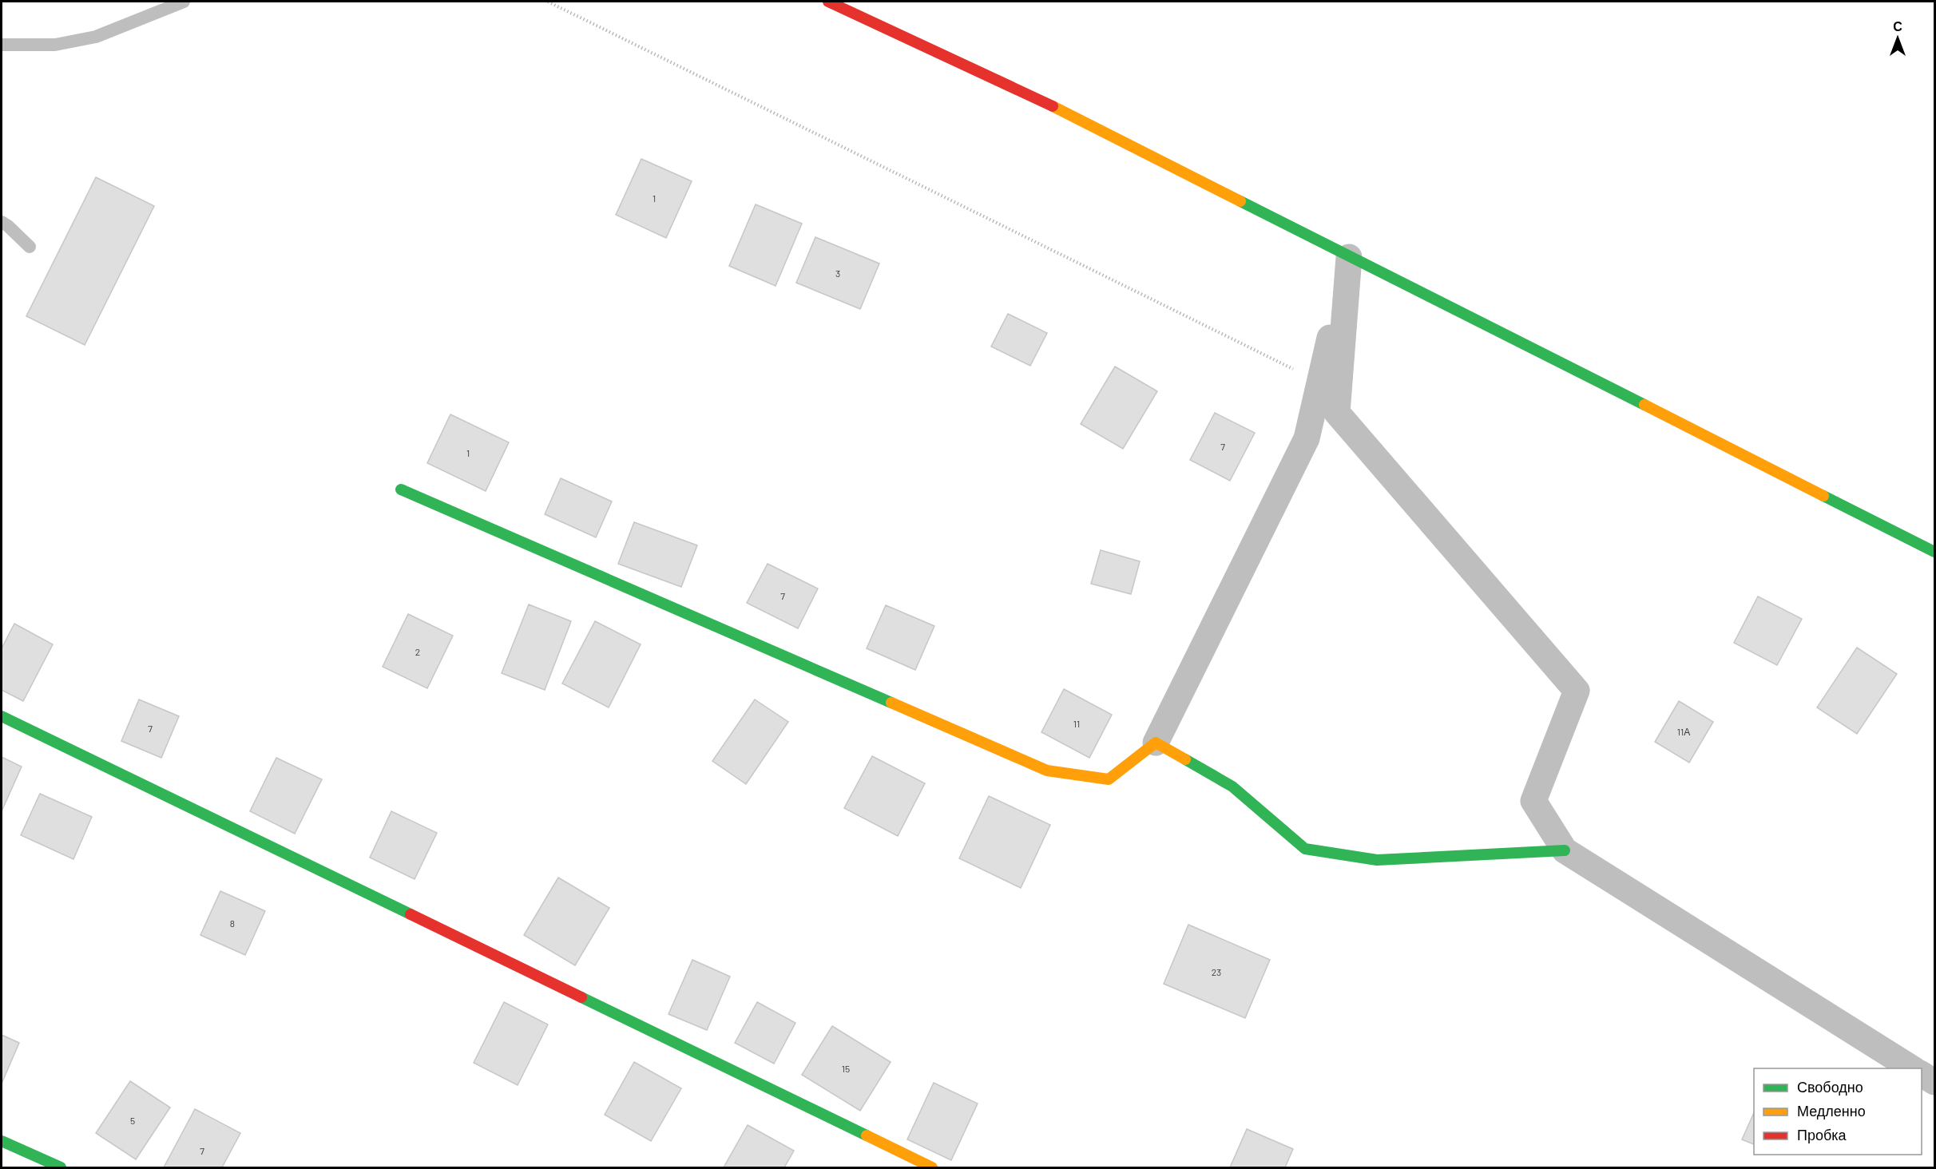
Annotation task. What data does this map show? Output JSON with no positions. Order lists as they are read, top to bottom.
{
  "house_numbers": [
    "1",
    "3",
    "7",
    "1",
    "7",
    "2",
    "11",
    "7",
    "11А",
    "8",
    "23",
    "15",
    "5",
    "7"
  ],
  "legend": ["Свободно", "Медленно", "Пробка"],
  "north": "top"
}
